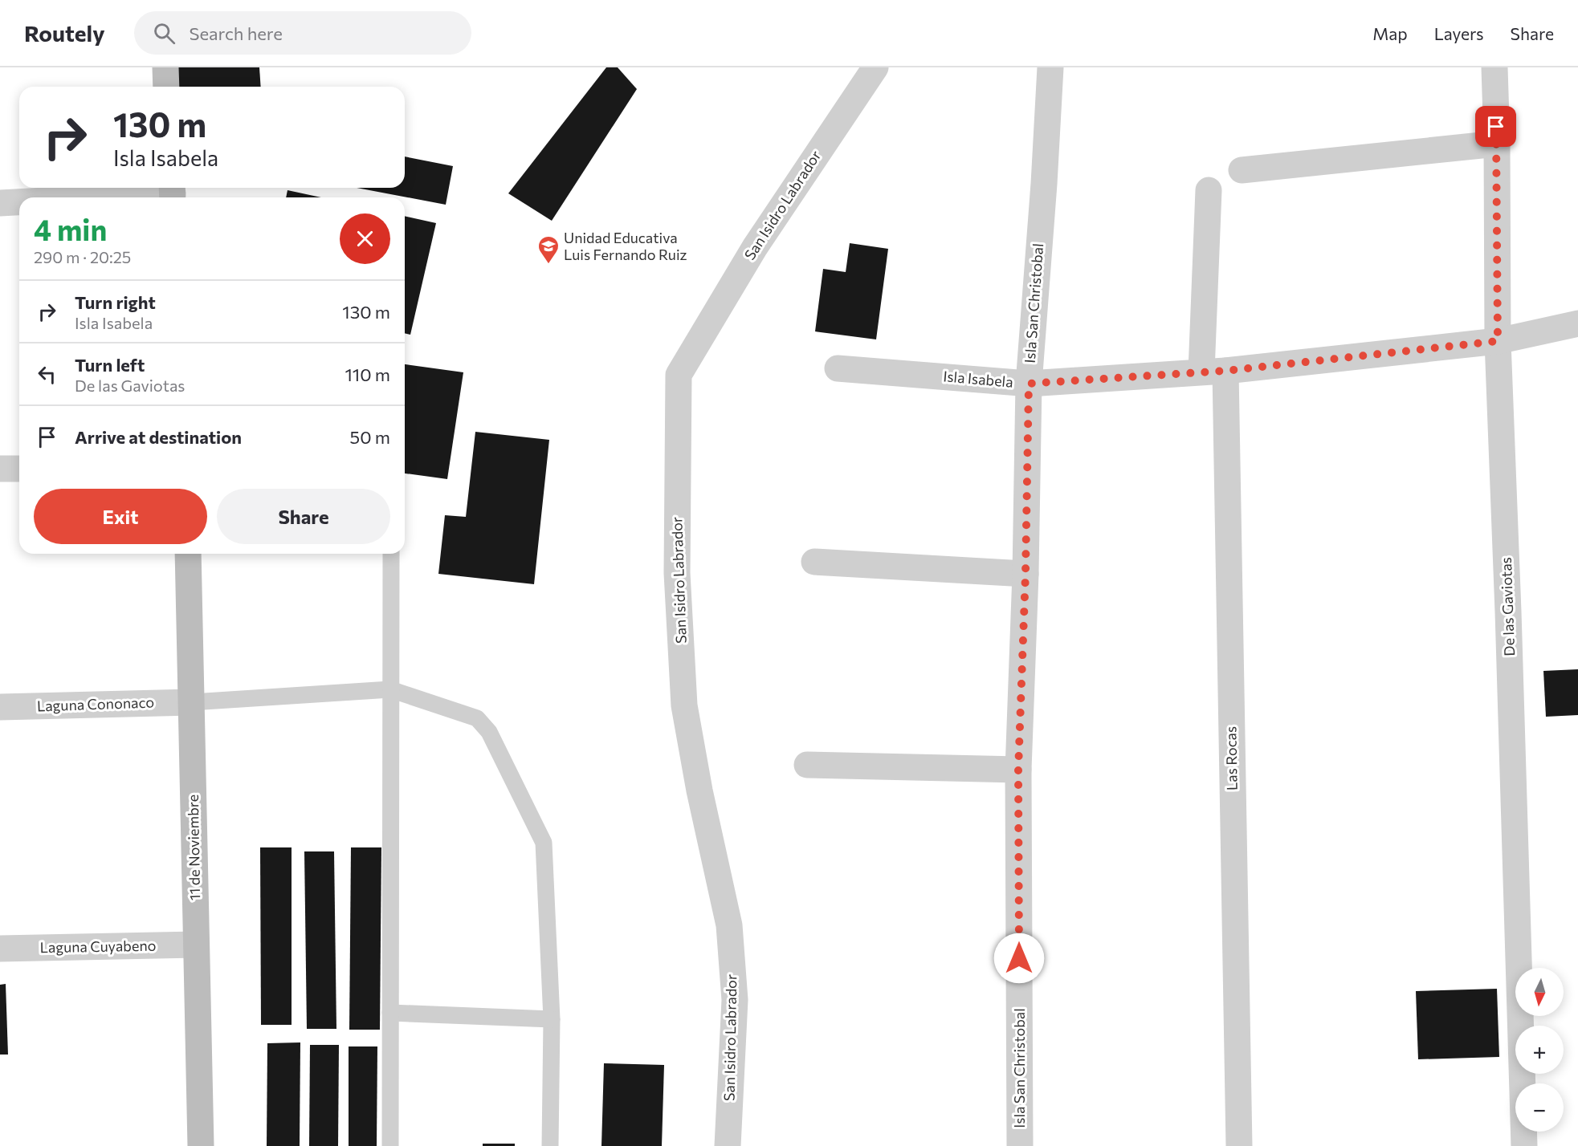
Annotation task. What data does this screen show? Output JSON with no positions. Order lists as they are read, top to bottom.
{
  "streets": {
    "street": [
      "San Isidro Labrador",
      "Isla San Christobal",
      "Isla Isabela",
      "De las Gaviotas",
      "Laguna Cononaco",
      "Las Rocas",
      "11 de Noviembre",
      "Laguna Cuyabeno"
    ]
  },
  "crossings": [
    ["Isla San Christobal", "Isla Isabela"],
    ["Isla Isabela", "De las Gaviotas"],
    ["Isla Isabela", "Las Rocas"],
    ["Laguna Cononaco", "11 de Noviembre"],
    ["11 de Noviembre", "Laguna Cuyabeno"]
  ],
  "places": {
    "school or university": ["Unidad Educativa Luis Fernando Ruiz"]
  },
  "north": "bottom",
  "page": {
    "header": "Routely",
    "search": "Search here",
    "nav": ["Map", "Layers", "Share"],
    "turn": ["130 m", "Isla Isabela"],
    "heading": ["4 min", "290 m · 20:25"],
    "list": [
      {
        "name": "Turn right",
        "note": "Isla Isabela",
        "value": "130 m"
      },
      {
        "name": "Turn left",
        "note": "De las Gaviotas",
        "value": "110 m"
      },
      {
        "name": "Arrive at destination",
        "value": "50 m"
      }
    ],
    "buttons": ["Exit", "Share"],
    "map_buttons": ["+", "−"]
  }
}
